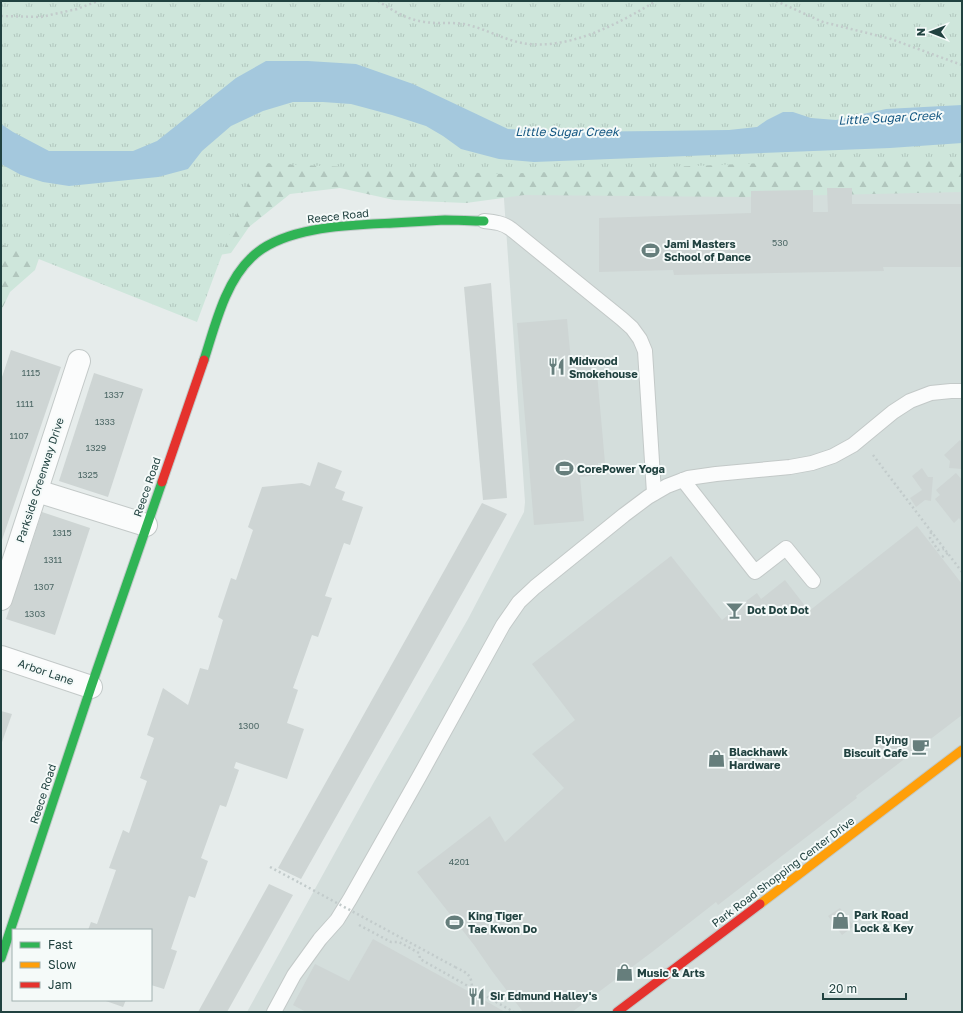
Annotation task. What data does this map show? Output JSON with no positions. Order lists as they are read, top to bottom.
{
  "streets": {
    "street": [
      "Reece Road",
      "Parkside Greenway Drive",
      "Arbor Lane",
      "Park Road Shopping Center Drive"
    ]
  },
  "crossings": [
    ["Reece Road", "Arbor Lane"]
  ],
  "water": ["Little Sugar Creek"],
  "places": {
    "sports": ["Jami Masters School of Dance", "CorePower Yoga", "King Tiger Tae Kwon Do"],
    "restaurant": ["Midwood Smokehouse", "Sir Edmund Halley's"],
    "bar": ["Dot Dot Dot"],
    "cafe": ["Flying Biscuit Cafe"],
    "shop": ["Blackhawk Hardware", "Park Road Lock & Key", "Music & Arts"]
  },
  "house_numbers": [
    "530",
    "1115",
    "1337",
    "1111",
    "1333",
    "1107",
    "1329",
    "1325",
    "1315",
    "1311",
    "1307",
    "1303",
    "1300",
    "4201"
  ],
  "legend": ["Fast", "Slow", "Jam"],
  "scale_bar": "20 m",
  "north": "left"
}
